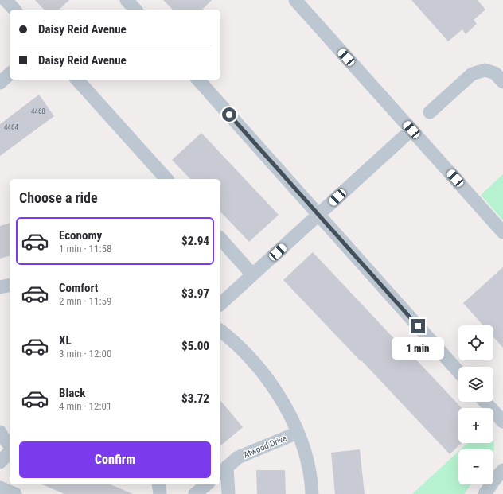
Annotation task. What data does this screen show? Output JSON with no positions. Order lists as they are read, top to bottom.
{
  "streets": {
    "street": ["Atwood Drive"]
  },
  "house_numbers": ["4468", "4464"],
  "page": {
    "banner": ["Daisy Reid Avenue", "Daisy Reid Avenue"],
    "heading": "Choose a ride",
    "list": [
      {
        "name": "Economy",
        "note": "1 min · 11:58",
        "value": "$2.94"
      },
      {
        "name": "Comfort",
        "note": "2 min · 11:59",
        "value": "$3.97"
      },
      {
        "name": "XL",
        "note": "3 min · 12:00",
        "value": "$5.00"
      },
      {
        "name": "Black",
        "note": "4 min · 12:01",
        "value": "$3.72"
      }
    ],
    "map_buttons": ["+", "−"],
    "bubble": "1 min",
    "buttons": "Confirm"
  }
}
